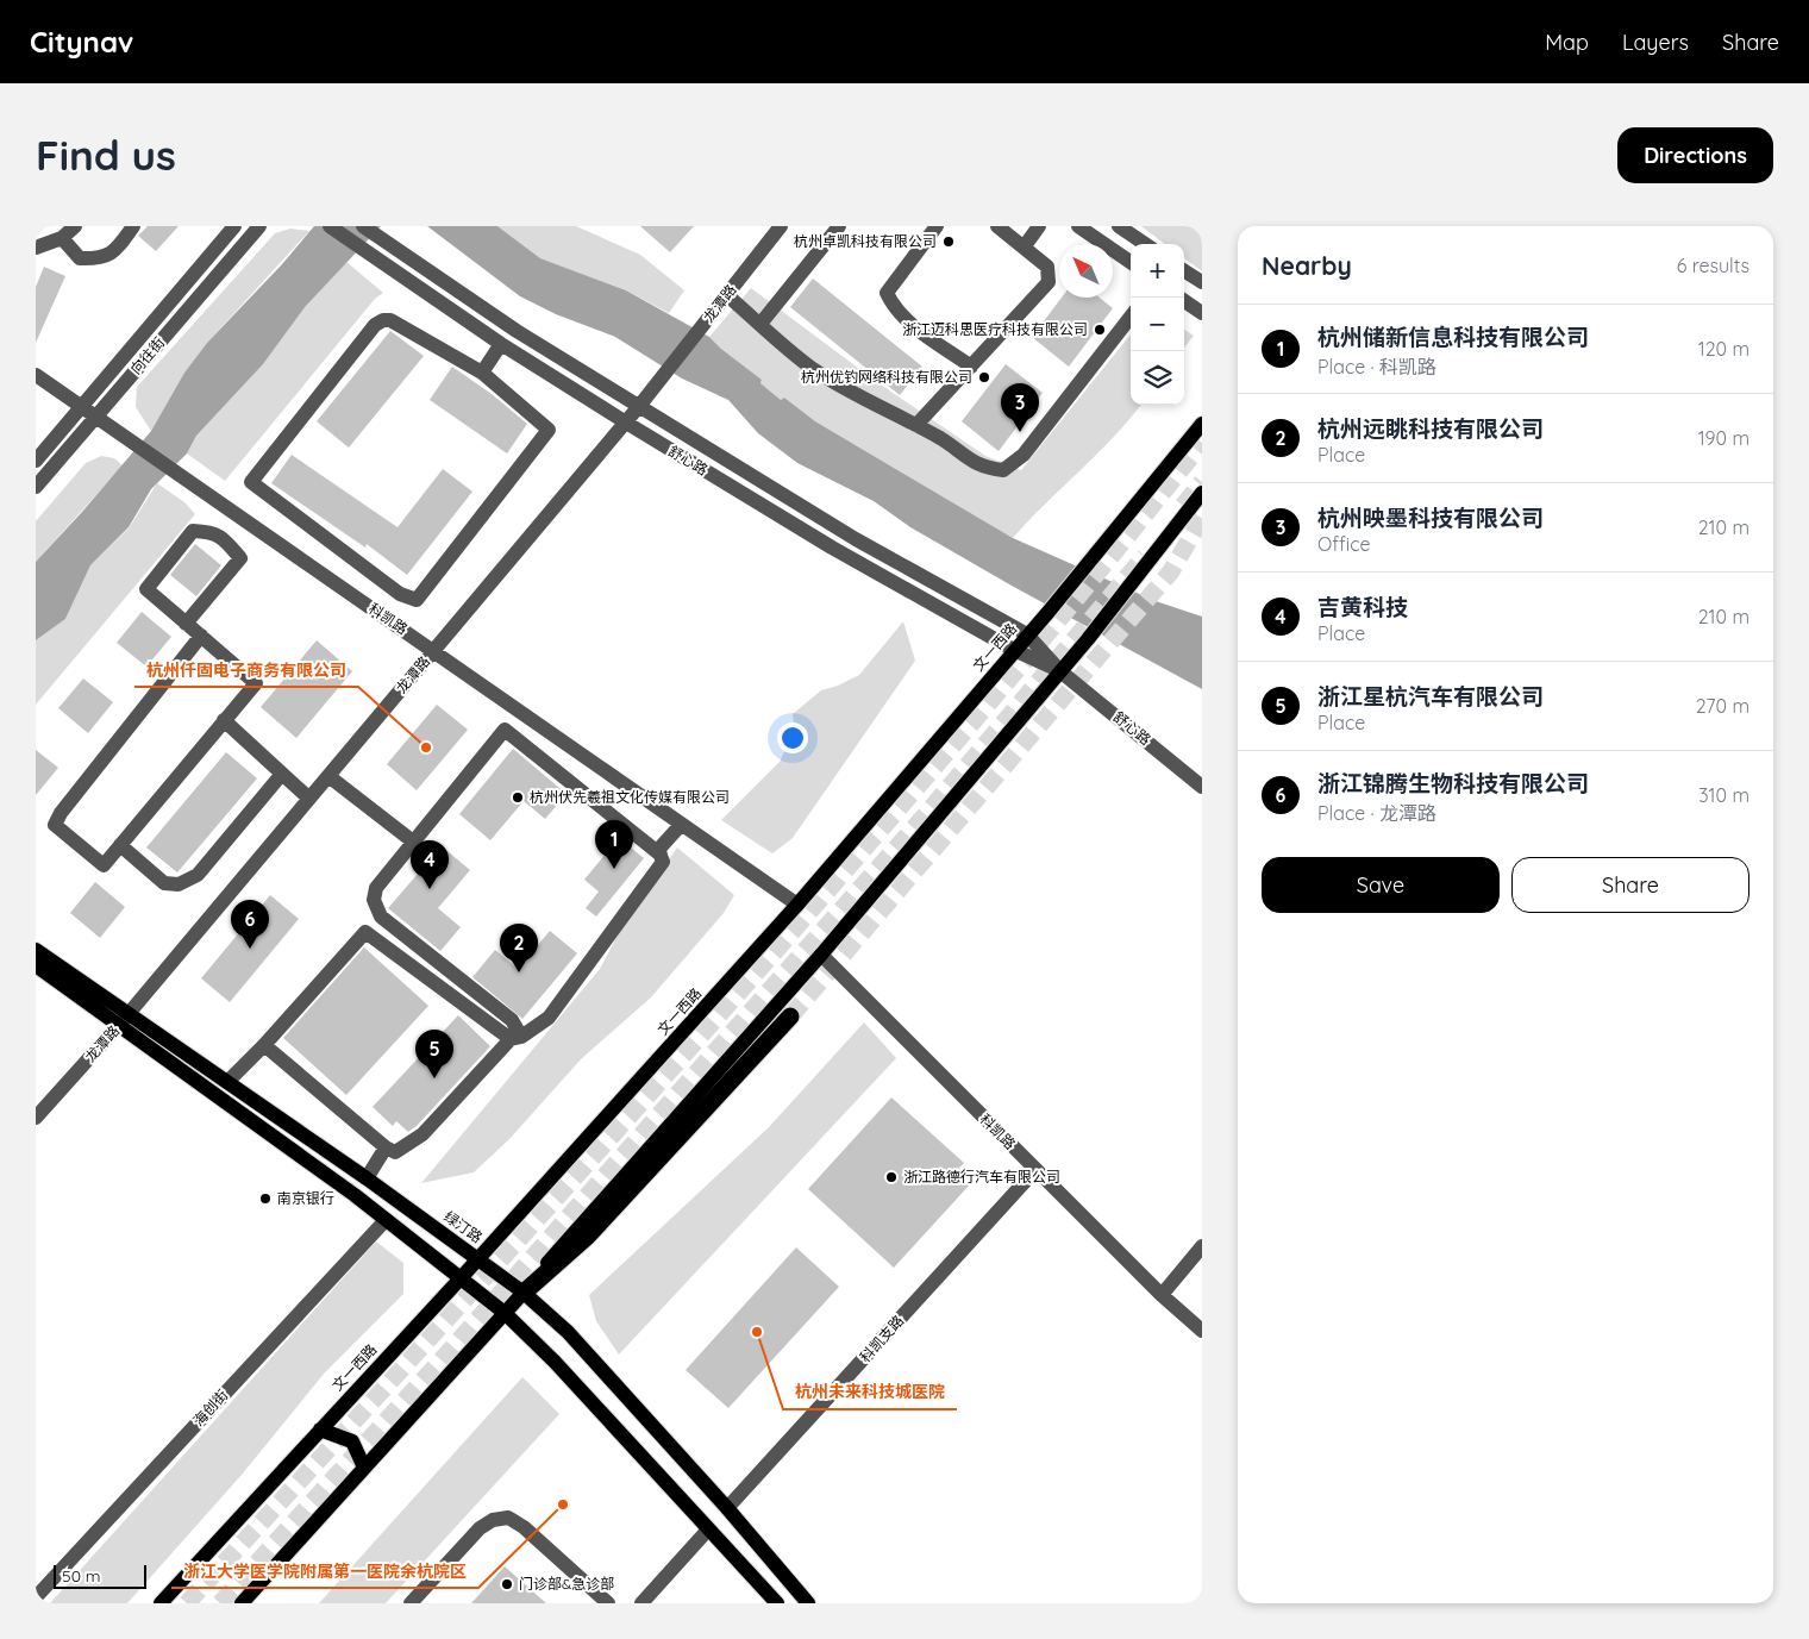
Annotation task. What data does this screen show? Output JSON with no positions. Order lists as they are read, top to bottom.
{
  "streets": {
    "main road": ["文一西路", "绿汀路"],
    "street": [
      "龙潭路",
      "向往街",
      "舒心路",
      "科凯路",
      "科凯支路",
      "海创街"
    ]
  },
  "crossings": [
    ["龙潭路", "舒心路"],
    ["龙潭路", "科凯路"],
    ["龙潭路", "绿汀路"],
    ["向往街", "科凯路"],
    ["舒心路", "文一西路"],
    ["科凯路", "文一西路"],
    ["科凯路", "科凯支路"],
    ["文一西路", "绿汀路"],
    ["绿汀路", "科凯支路"],
    ["绿汀路", "海创街"]
  ],
  "places": [
    "杭州卓凯科技有限公司",
    "浙江迈科思医疗科技有限公司",
    "杭州优钓网络科技有限公司",
    "杭州仟固电子商务有限公司",
    "杭州伏先羲祖文化传媒有限公司",
    "浙江路德行汽车有限公司",
    "南京银行",
    "杭州未来科技城医院",
    "浙江大学医学院附属第一医院余杭院区",
    "门诊部&急诊部"
  ],
  "scale_bar": "50 m",
  "north": "top left",
  "page": {
    "header": "Citynav",
    "nav": ["Map", "Layers", "Share"],
    "buttons": [
      "Directions",
      ["Save", "Share"]
    ],
    "title": "Find us",
    "heading": ["Nearby", "6 results"],
    "map_buttons": ["+", "−"],
    "list": [
      {
        "mark": "1",
        "name": "杭州储新信息科技有限公司",
        "note": "Place · 科凯路",
        "value": "120 m"
      },
      {
        "mark": "2",
        "name": "杭州远眺科技有限公司",
        "note": "Place",
        "value": "190 m"
      },
      {
        "mark": "3",
        "name": "杭州映墨科技有限公司",
        "note": "Office",
        "value": "210 m"
      },
      {
        "mark": "4",
        "name": "吉黄科技",
        "note": "Place",
        "value": "210 m"
      },
      {
        "mark": "5",
        "name": "浙江星杭汽车有限公司",
        "note": "Place",
        "value": "270 m"
      },
      {
        "mark": "6",
        "name": "浙江锦腾生物科技有限公司",
        "note": "Place · 龙潭路",
        "value": "310 m"
      }
    ],
    "pins": [
      "3",
      "1",
      "4",
      "6",
      "2",
      "5"
    ],
    "scale": "50 m"
  }
}
